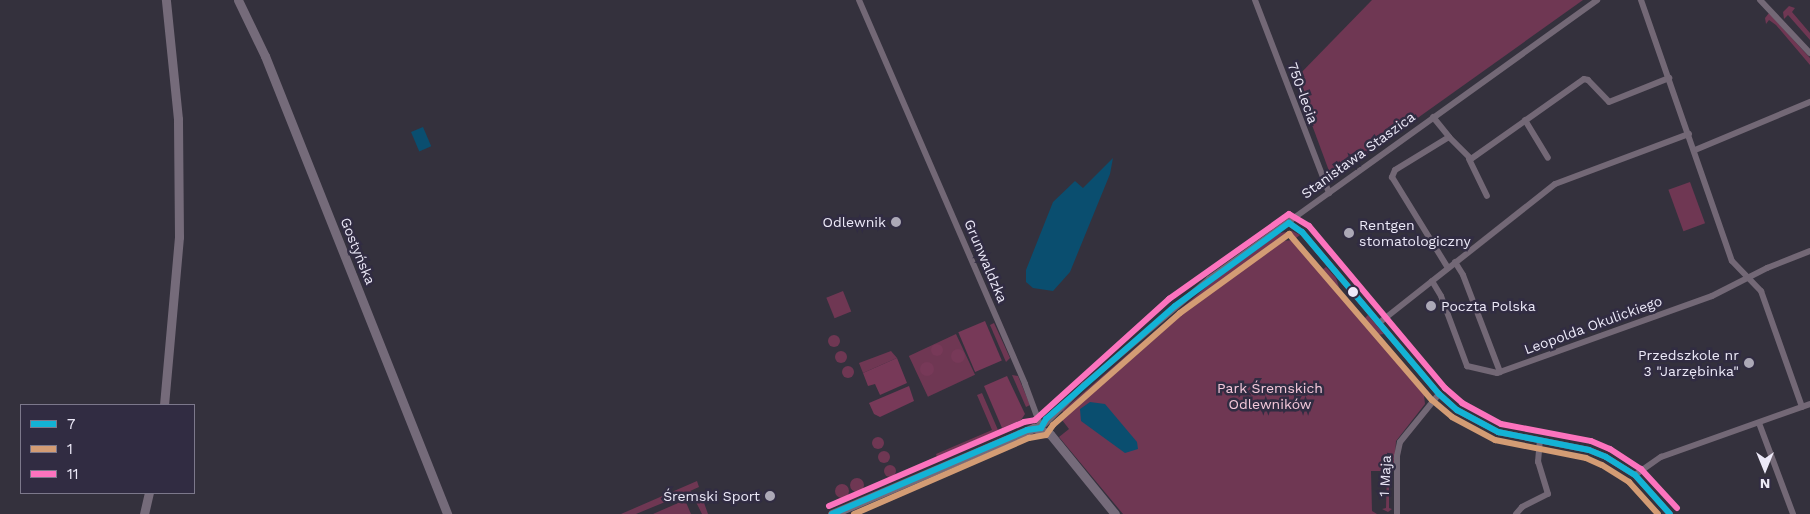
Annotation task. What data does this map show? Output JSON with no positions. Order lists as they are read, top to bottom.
{
  "streets": {
    "main road": ["Gostyńska", "Grunwaldzka"],
    "street": [
      "750-lecia",
      "Stanisława Staszica",
      "Leopolda Okulickiego",
      "1 Maja"
    ]
  },
  "crossings": [
    ["750-lecia", "Stanisława Staszica"],
    ["Stanisława Staszica", "Grunwaldzka"]
  ],
  "parks": ["Park Śremskich Odlewników"],
  "places": [
    "Odlewnik",
    "Rentgen stomatologiczny",
    "Poczta Polska",
    "Przedszkole nr 3 \"Jarzębinka\"",
    "Śremski Sport"
  ],
  "lines": ["transit line 11", "transit line 7", "transit line 1"],
  "legend": ["7", "1", "11"],
  "north": "bottom"
}
